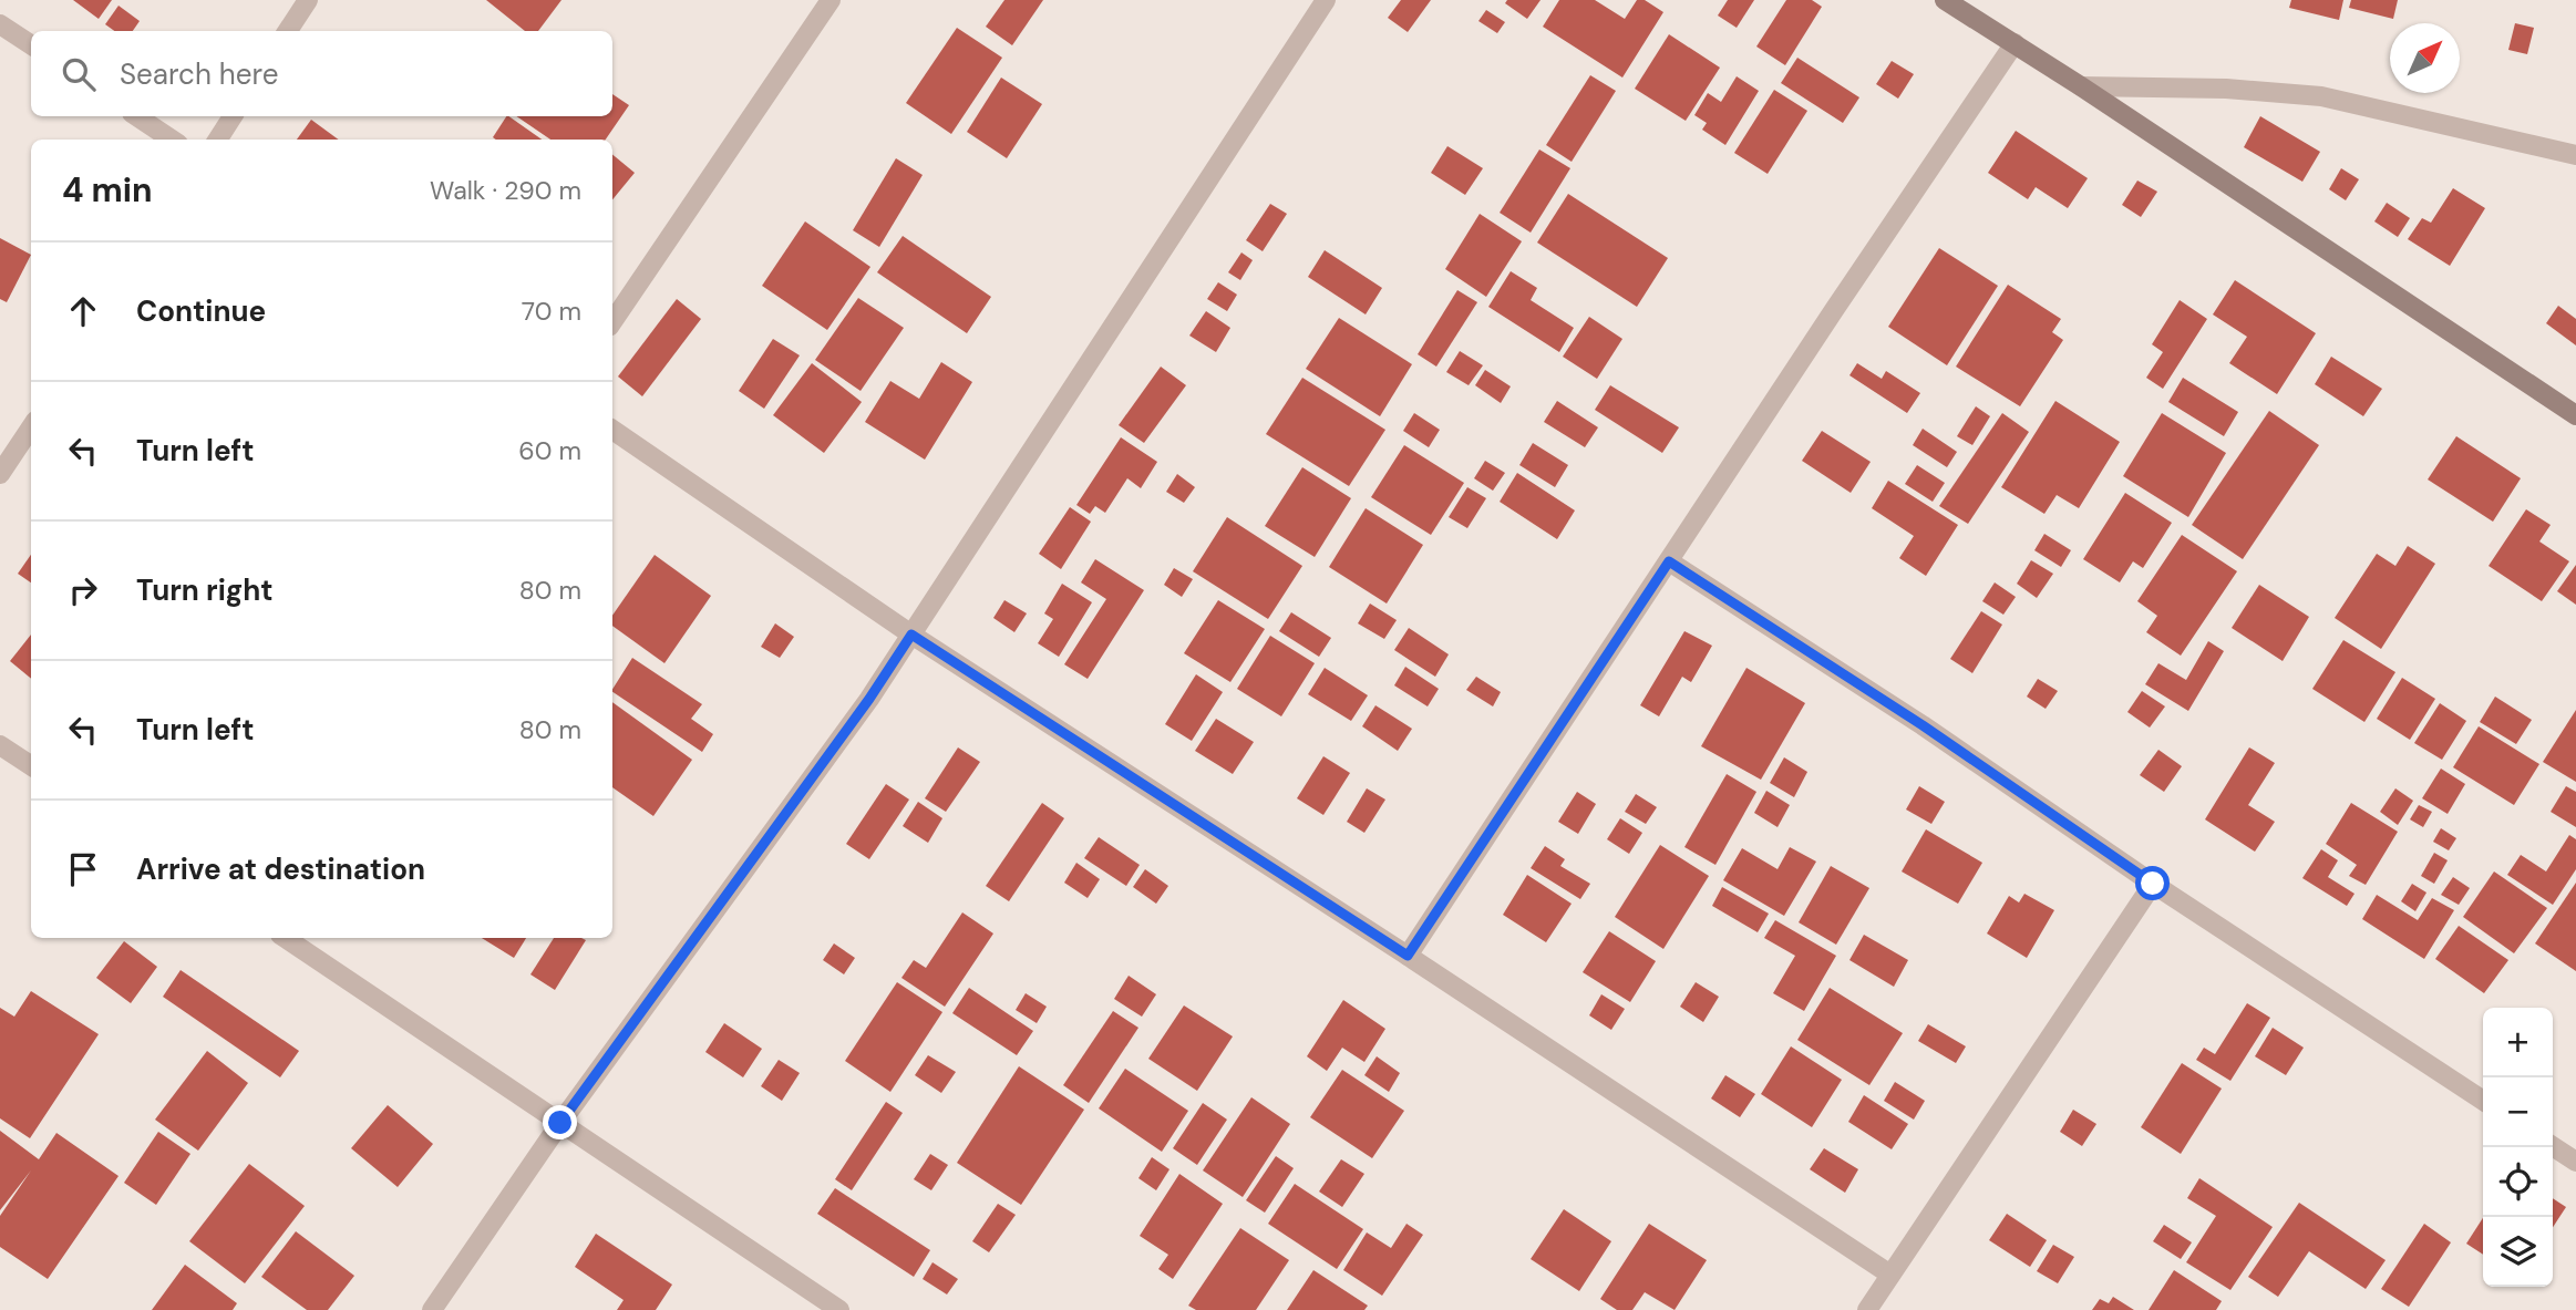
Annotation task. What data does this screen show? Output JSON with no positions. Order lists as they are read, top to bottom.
{
  "north": "top right",
  "page": {
    "search": "Search here",
    "heading": ["4 min", "Walk · 290 m"],
    "list": [
      ["Continue", "70 m"],
      ["Turn left", "60 m"],
      ["Turn right", "80 m"],
      ["Turn left", "80 m"],
      "Arrive at destination"
    ],
    "map_buttons": ["+", "−"]
  }
}
